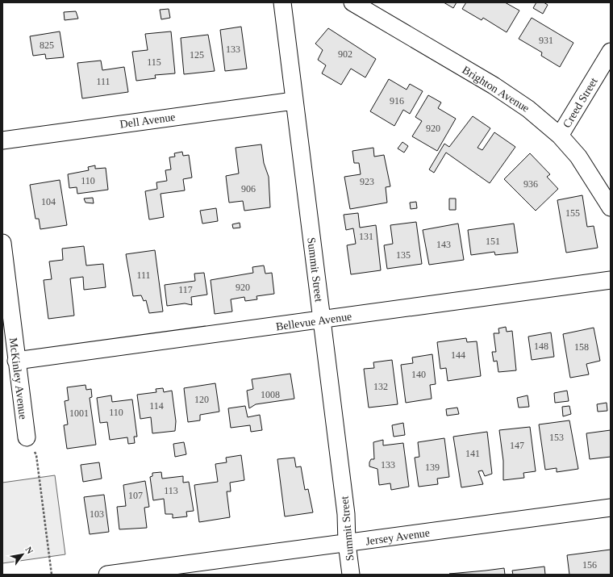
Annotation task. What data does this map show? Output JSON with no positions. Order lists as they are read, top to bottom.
{
  "streets": {
    "street": [
      "Brighton Avenue",
      "Creed Street",
      "Dell Avenue",
      "Summit Street",
      "Bellevue Avenue",
      "McKinley Avenue",
      "Jersey Avenue"
    ]
  },
  "crossings": [
    ["Brighton Avenue", "Creed Street"],
    ["Dell Avenue", "Summit Street"],
    ["Summit Street", "Bellevue Avenue"],
    ["Summit Street", "Jersey Avenue"],
    ["Bellevue Avenue", "McKinley Avenue"]
  ],
  "house_numbers": [
    "931",
    "825",
    "133",
    "902",
    "125",
    "115",
    "111",
    "916",
    "920",
    "110",
    "923",
    "936",
    "906",
    "104",
    "155",
    "131",
    "151",
    "143",
    "135",
    "111",
    "920",
    "117",
    "148",
    "158",
    "144",
    "140",
    "132",
    "1008",
    "120",
    "114",
    "110",
    "1001",
    "153",
    "147",
    "141",
    "133",
    "139",
    "113",
    "107",
    "103",
    "156"
  ],
  "north": "top right"
}
